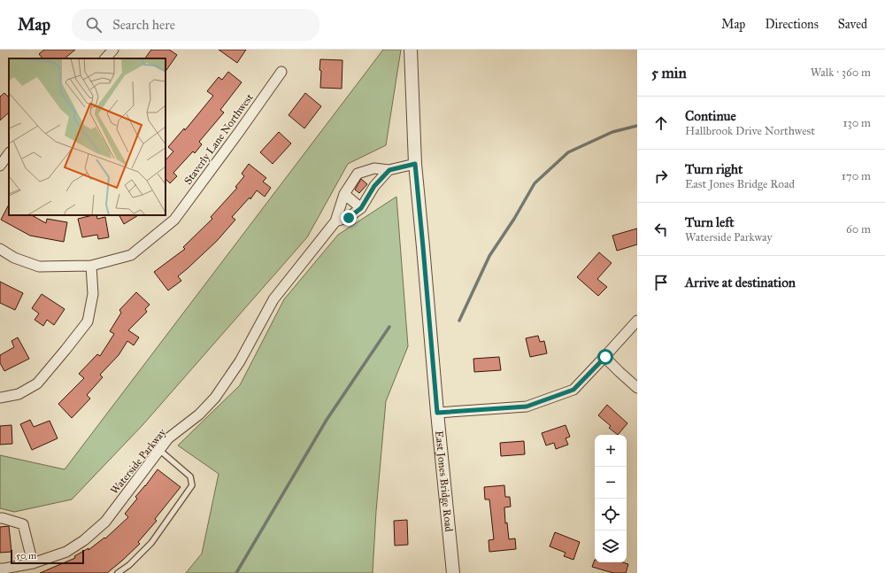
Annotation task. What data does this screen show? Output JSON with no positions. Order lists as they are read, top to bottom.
{
  "streets": {
    "street": ["Staverly Lane Northwest", "Waterside Parkway", "East Jones Bridge Road"]
  },
  "crossings": [
    ["Waterside Parkway", "East Jones Bridge Road"]
  ],
  "scale_bar": "50 m",
  "page": {
    "header": "Map",
    "search": "Search here",
    "nav": ["Map", "Directions", "Saved"],
    "heading": ["5 min", "Walk · 360 m"],
    "list": [
      ["Continue", "Hallbrook Drive Northwest", "130 m"],
      ["Turn right", "East Jones Bridge Road", "170 m"],
      ["Turn left", "Waterside Parkway", "60 m"],
      "Arrive at destination"
    ],
    "map_buttons": ["+", "−"],
    "scale": "50 m"
  }
}
